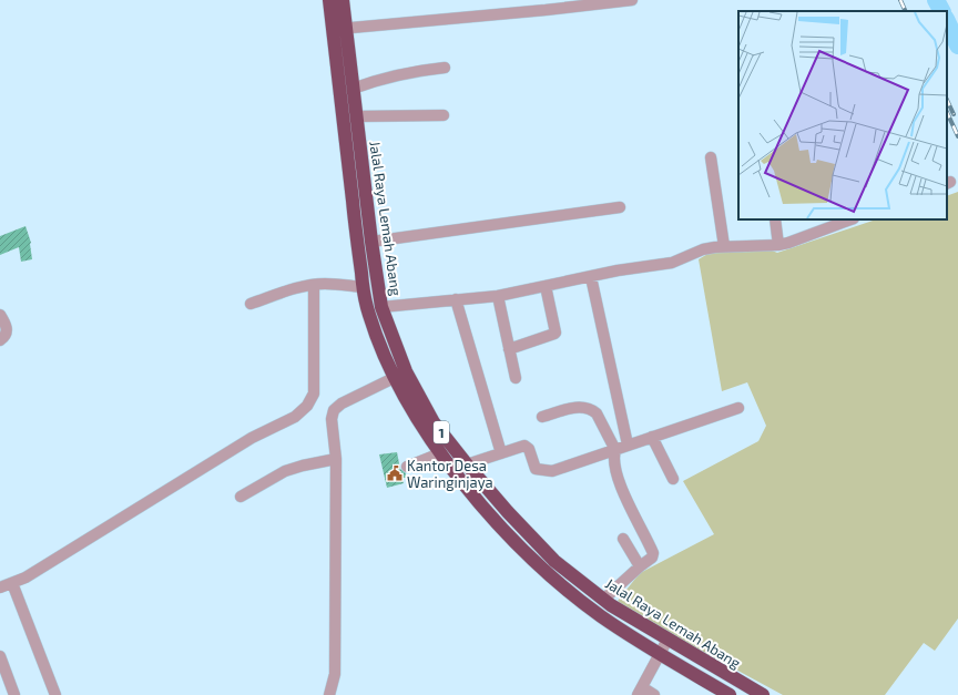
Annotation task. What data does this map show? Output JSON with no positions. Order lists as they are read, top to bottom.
{
  "streets": {
    "highway": ["Jalal Raya Lemah Abang", "1"]
  },
  "crossings": [
    ["Jalal Raya Lemah Abang", "1"]
  ],
  "places": {
    "public building": ["Kantor Desa Waringinjaya"]
  }
}
